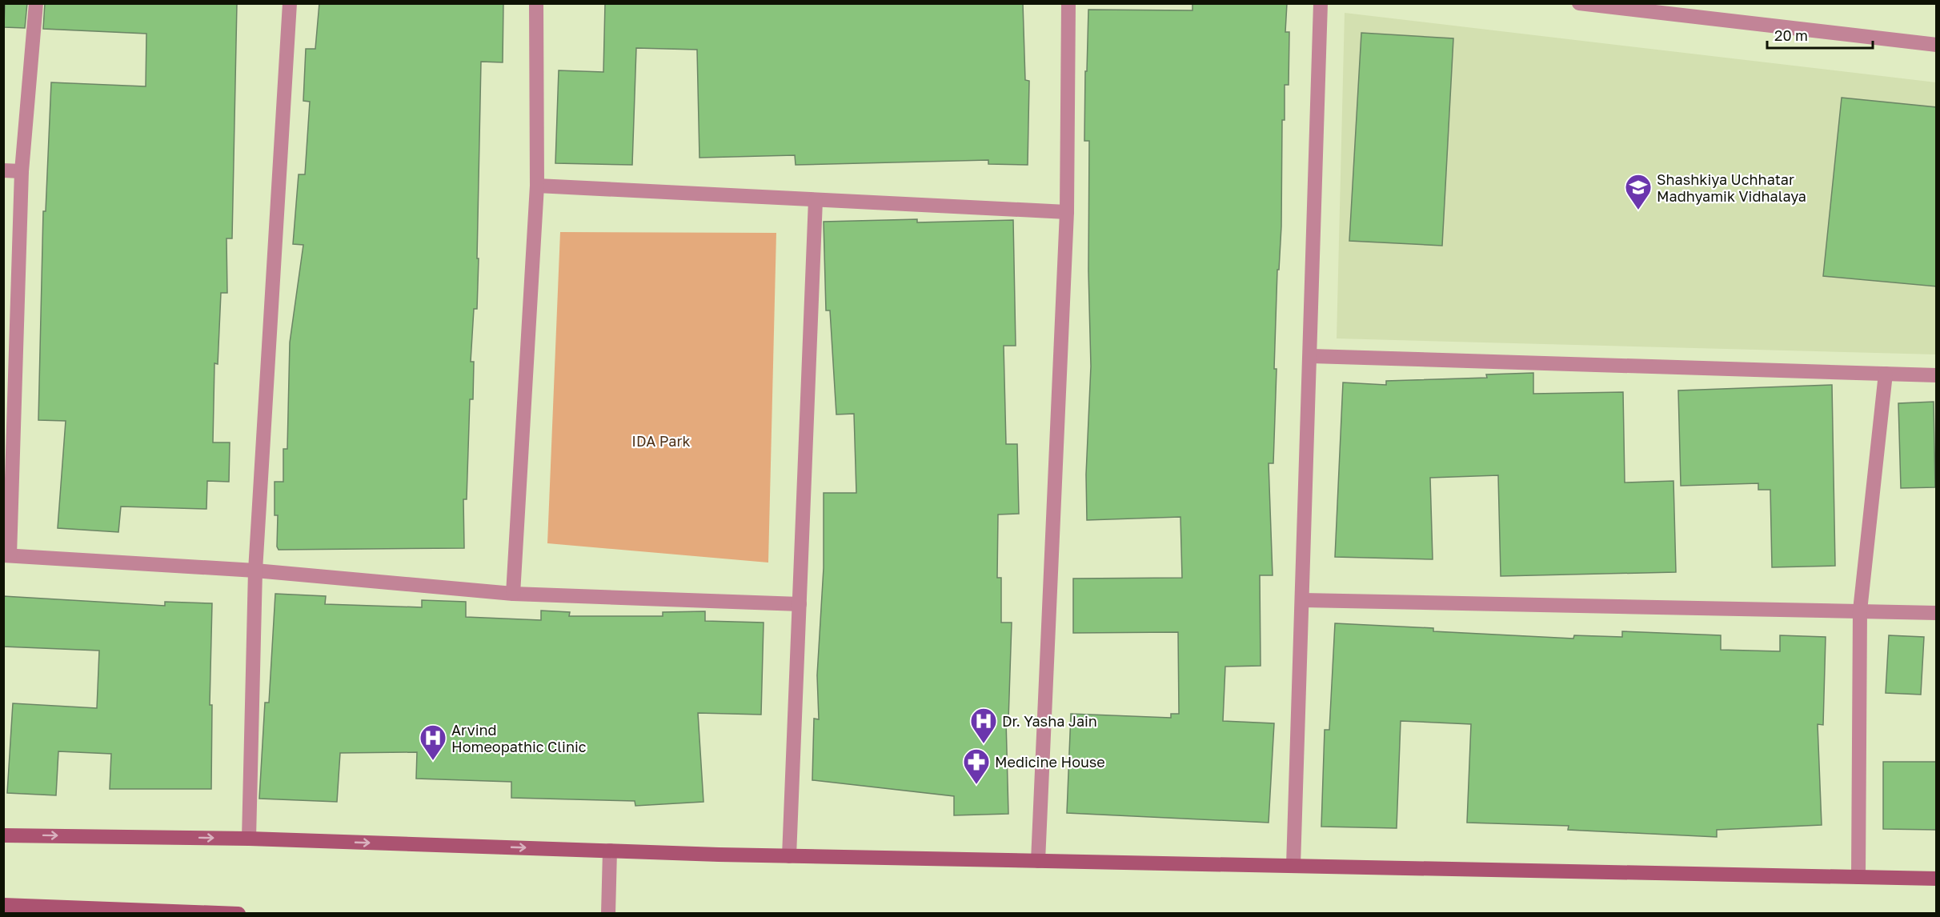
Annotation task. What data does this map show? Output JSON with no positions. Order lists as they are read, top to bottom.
{
  "parks": ["IDA Park"],
  "places": {
    "school or university": ["Shashkiya Uchhatar Madhyamik Vidhalaya"],
    "hospital": ["Dr. Yasha Jain", "Arvind Homeopathic Clinic"],
    "pharmacy": ["Medicine House"]
  },
  "scale_bar": "20 m"
}
